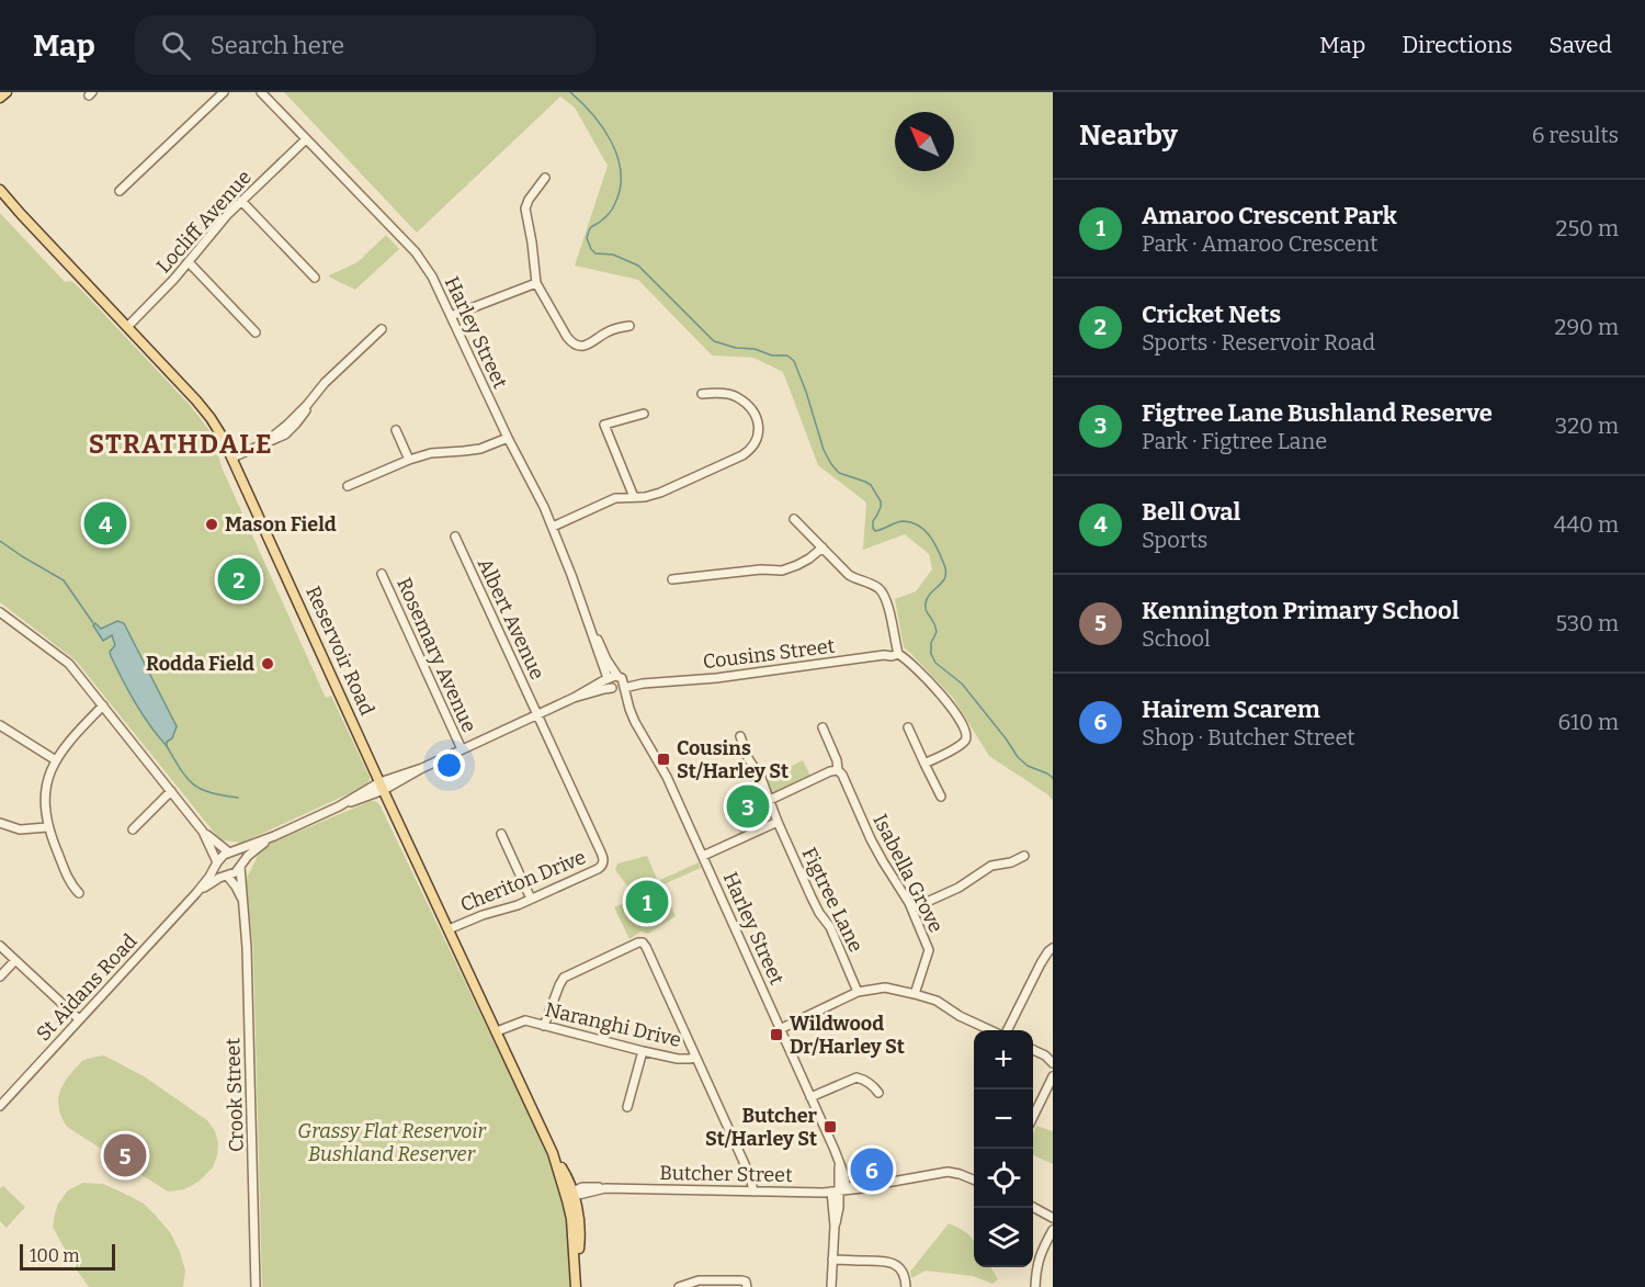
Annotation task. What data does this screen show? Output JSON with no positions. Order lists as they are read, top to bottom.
{
  "streets": {
    "main road": ["Reservoir Road"],
    "street": [
      "Locliff Avenue",
      "Harley Street",
      "Albert Avenue",
      "Cousins Street",
      "Rosemary Avenue",
      "Isabella Grove",
      "Cheriton Drive",
      "Figtree Lane",
      "St Aidans Road",
      "Naranghi Drive",
      "Crook Street",
      "Butcher Street"
    ]
  },
  "crossings": [
    ["Locliff Avenue", "Harley Street"],
    ["Locliff Avenue", "Reservoir Road"],
    ["Harley Street", "Cousins Street"],
    ["Harley Street", "Butcher Street"],
    ["Albert Avenue", "Cheriton Drive"],
    ["Reservoir Road", "Cheriton Drive"],
    ["Reservoir Road", "Naranghi Drive"],
    ["Reservoir Road", "Butcher Street"],
    ["St Aidans Road", "Crook Street"],
    ["Naranghi Drive", "Butcher Street"]
  ],
  "districts": ["STRATHDALE"],
  "parks": ["Grassy Flat Reservoir Bushland Reserver"],
  "places": {
    "other": ["Mason Field", "Rodda Field"],
    "transit": ["Cousins St/Harley St", "Wildwood Dr/Harley St", "Butcher St/Harley St"]
  },
  "scale_bar": "100 m",
  "north": "top left",
  "page": {
    "header": "Map",
    "search": "Search here",
    "nav": ["Map", "Directions", "Saved"],
    "heading": ["Nearby", "6 results"],
    "list": [
      {
        "mark": "1",
        "name": "Amaroo Crescent Park",
        "note": "Park · Amaroo Crescent",
        "value": "250 m"
      },
      {
        "mark": "2",
        "name": "Cricket Nets",
        "note": "Sports · Reservoir Road",
        "value": "290 m"
      },
      {
        "mark": "3",
        "name": "Figtree Lane Bushland Reserve",
        "note": "Park · Figtree Lane",
        "value": "320 m"
      },
      {
        "mark": "4",
        "name": "Bell Oval",
        "note": "Sports",
        "value": "440 m"
      },
      {
        "mark": "5",
        "name": "Kennington Primary School",
        "note": "School",
        "value": "530 m"
      },
      {
        "mark": "6",
        "name": "Hairem Scarem",
        "note": "Shop · Butcher Street",
        "value": "610 m"
      }
    ],
    "pins": [
      "4",
      "2",
      "3",
      "1",
      "5",
      "6"
    ],
    "map_buttons": ["+", "−"],
    "scale": "100 m"
  }
}
